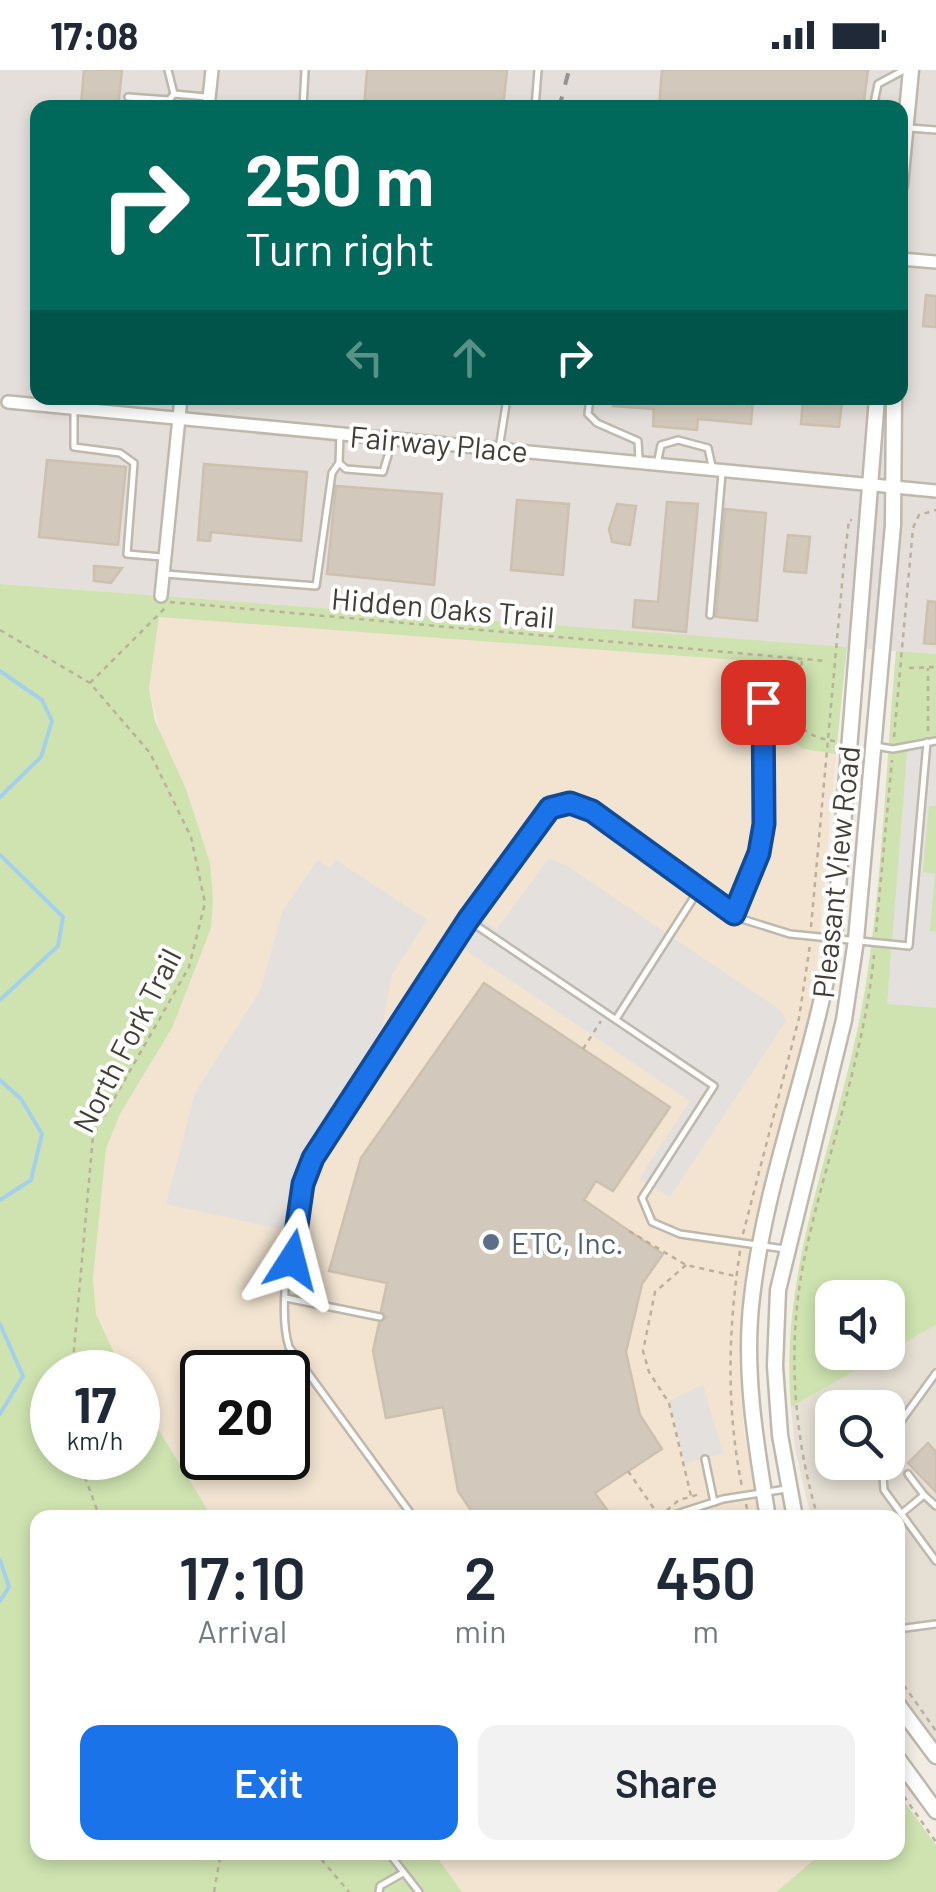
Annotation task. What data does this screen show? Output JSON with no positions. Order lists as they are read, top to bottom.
{
  "streets": {
    "street": ["Fairway Place", "Pleasant View Road"],
    "path": ["Hidden Oaks Trail", "North Fork Trail"]
  },
  "crossings": [
    ["Fairway Place", "Pleasant View Road"],
    ["Hidden Oaks Trail", "North Fork Trail"]
  ],
  "places": ["ETC, Inc."],
  "page": {
    "status": "17:08",
    "turn": ["250 m", "Turn right"],
    "speed": "17 km/h",
    "limit": "20",
    "eta": [
      "17:10",
      "Arrival",
      "2",
      "min",
      "450",
      "m"
    ],
    "buttons": ["Exit", "Share"]
  }
}
